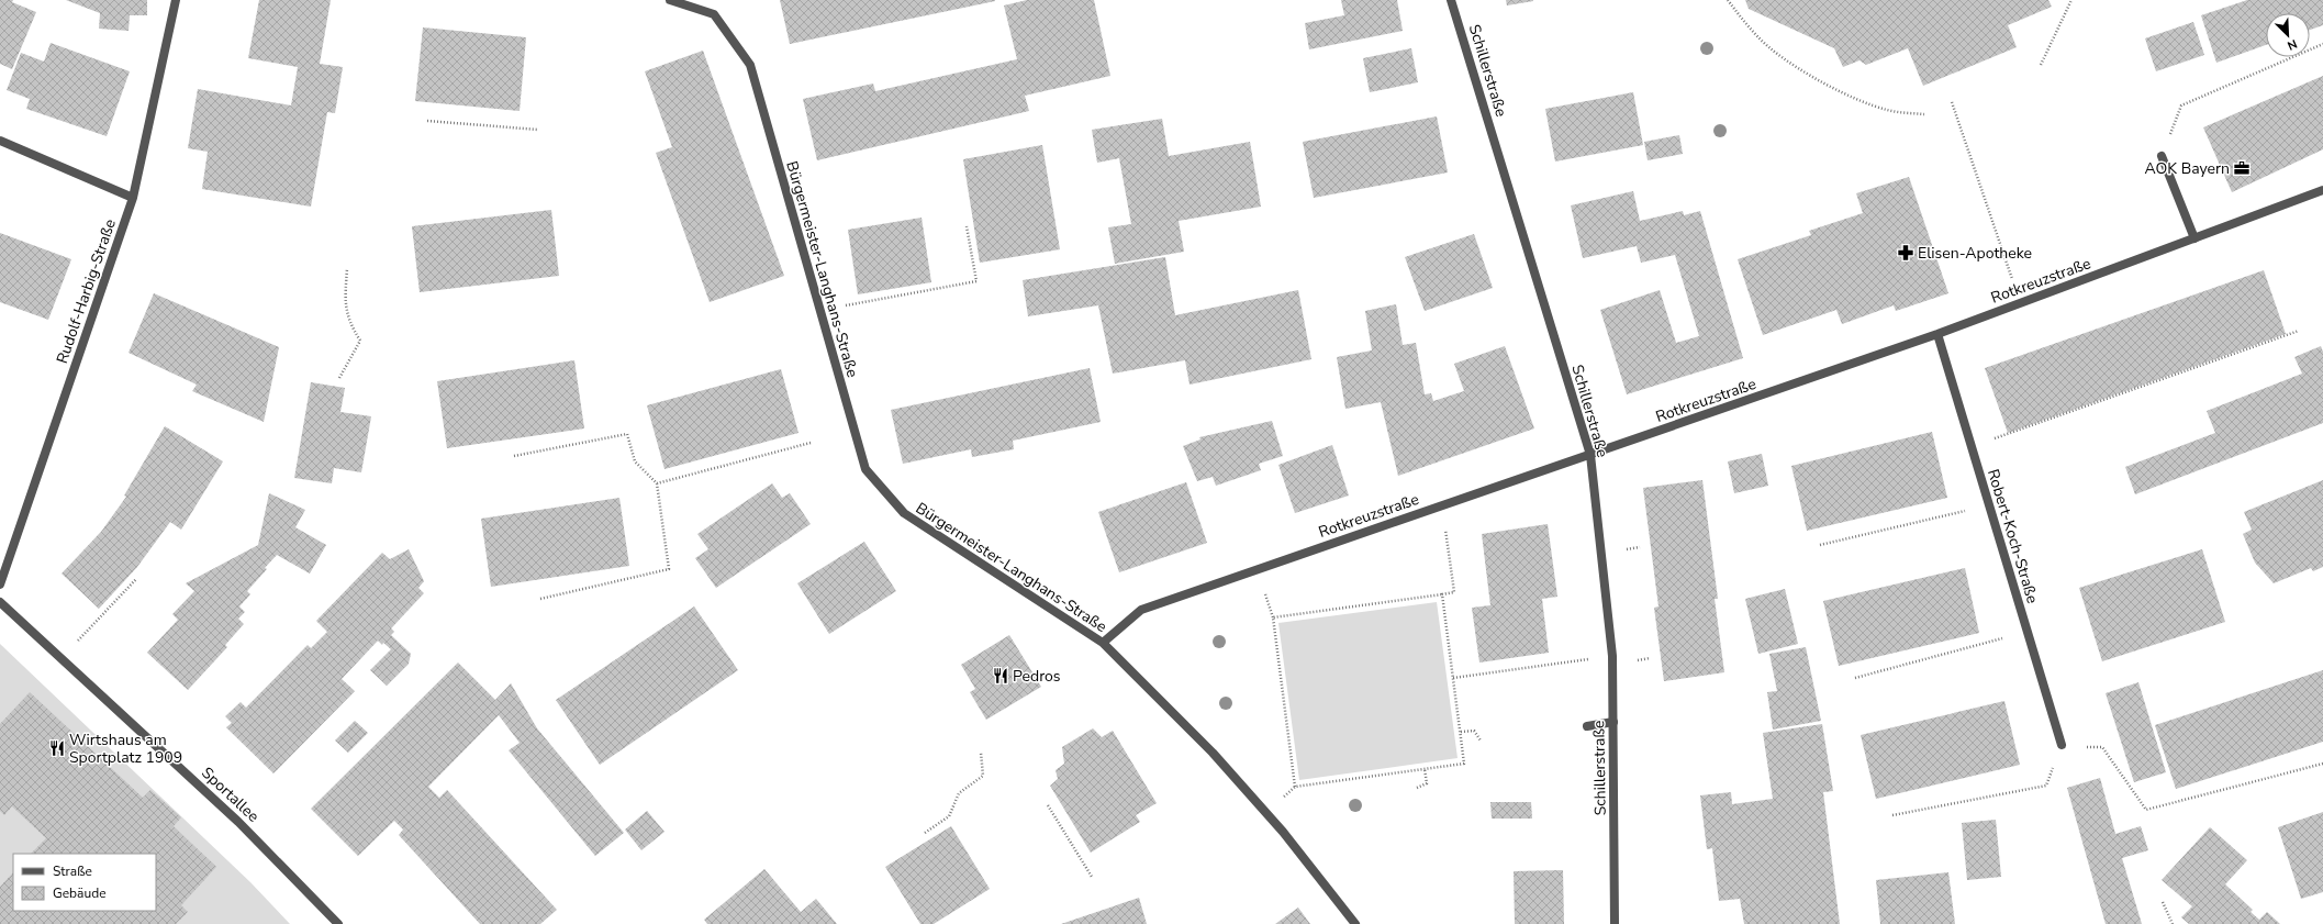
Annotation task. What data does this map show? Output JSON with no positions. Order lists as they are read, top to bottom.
{
  "streets": {
    "street": [
      "Schillerstraße",
      "Bürgermeister-Langhans-Straße",
      "Rotkreuzstraße",
      "Rudolf-Harbig-Straße",
      "Robert-Koch-Straße",
      "Sportallee"
    ]
  },
  "crossings": [
    ["Schillerstraße", "Rotkreuzstraße"],
    ["Bürgermeister-Langhans-Straße", "Rotkreuzstraße"],
    ["Rotkreuzstraße", "Robert-Koch-Straße"]
  ],
  "places": {
    "office": ["AOK Bayern"],
    "pharmacy": ["Elisen-Apotheke"],
    "restaurant": ["Pedros", "Wirtshaus am Sportplatz 1909"]
  },
  "legend": ["Straße", "Gebäude"],
  "north": "bottom right"
}
